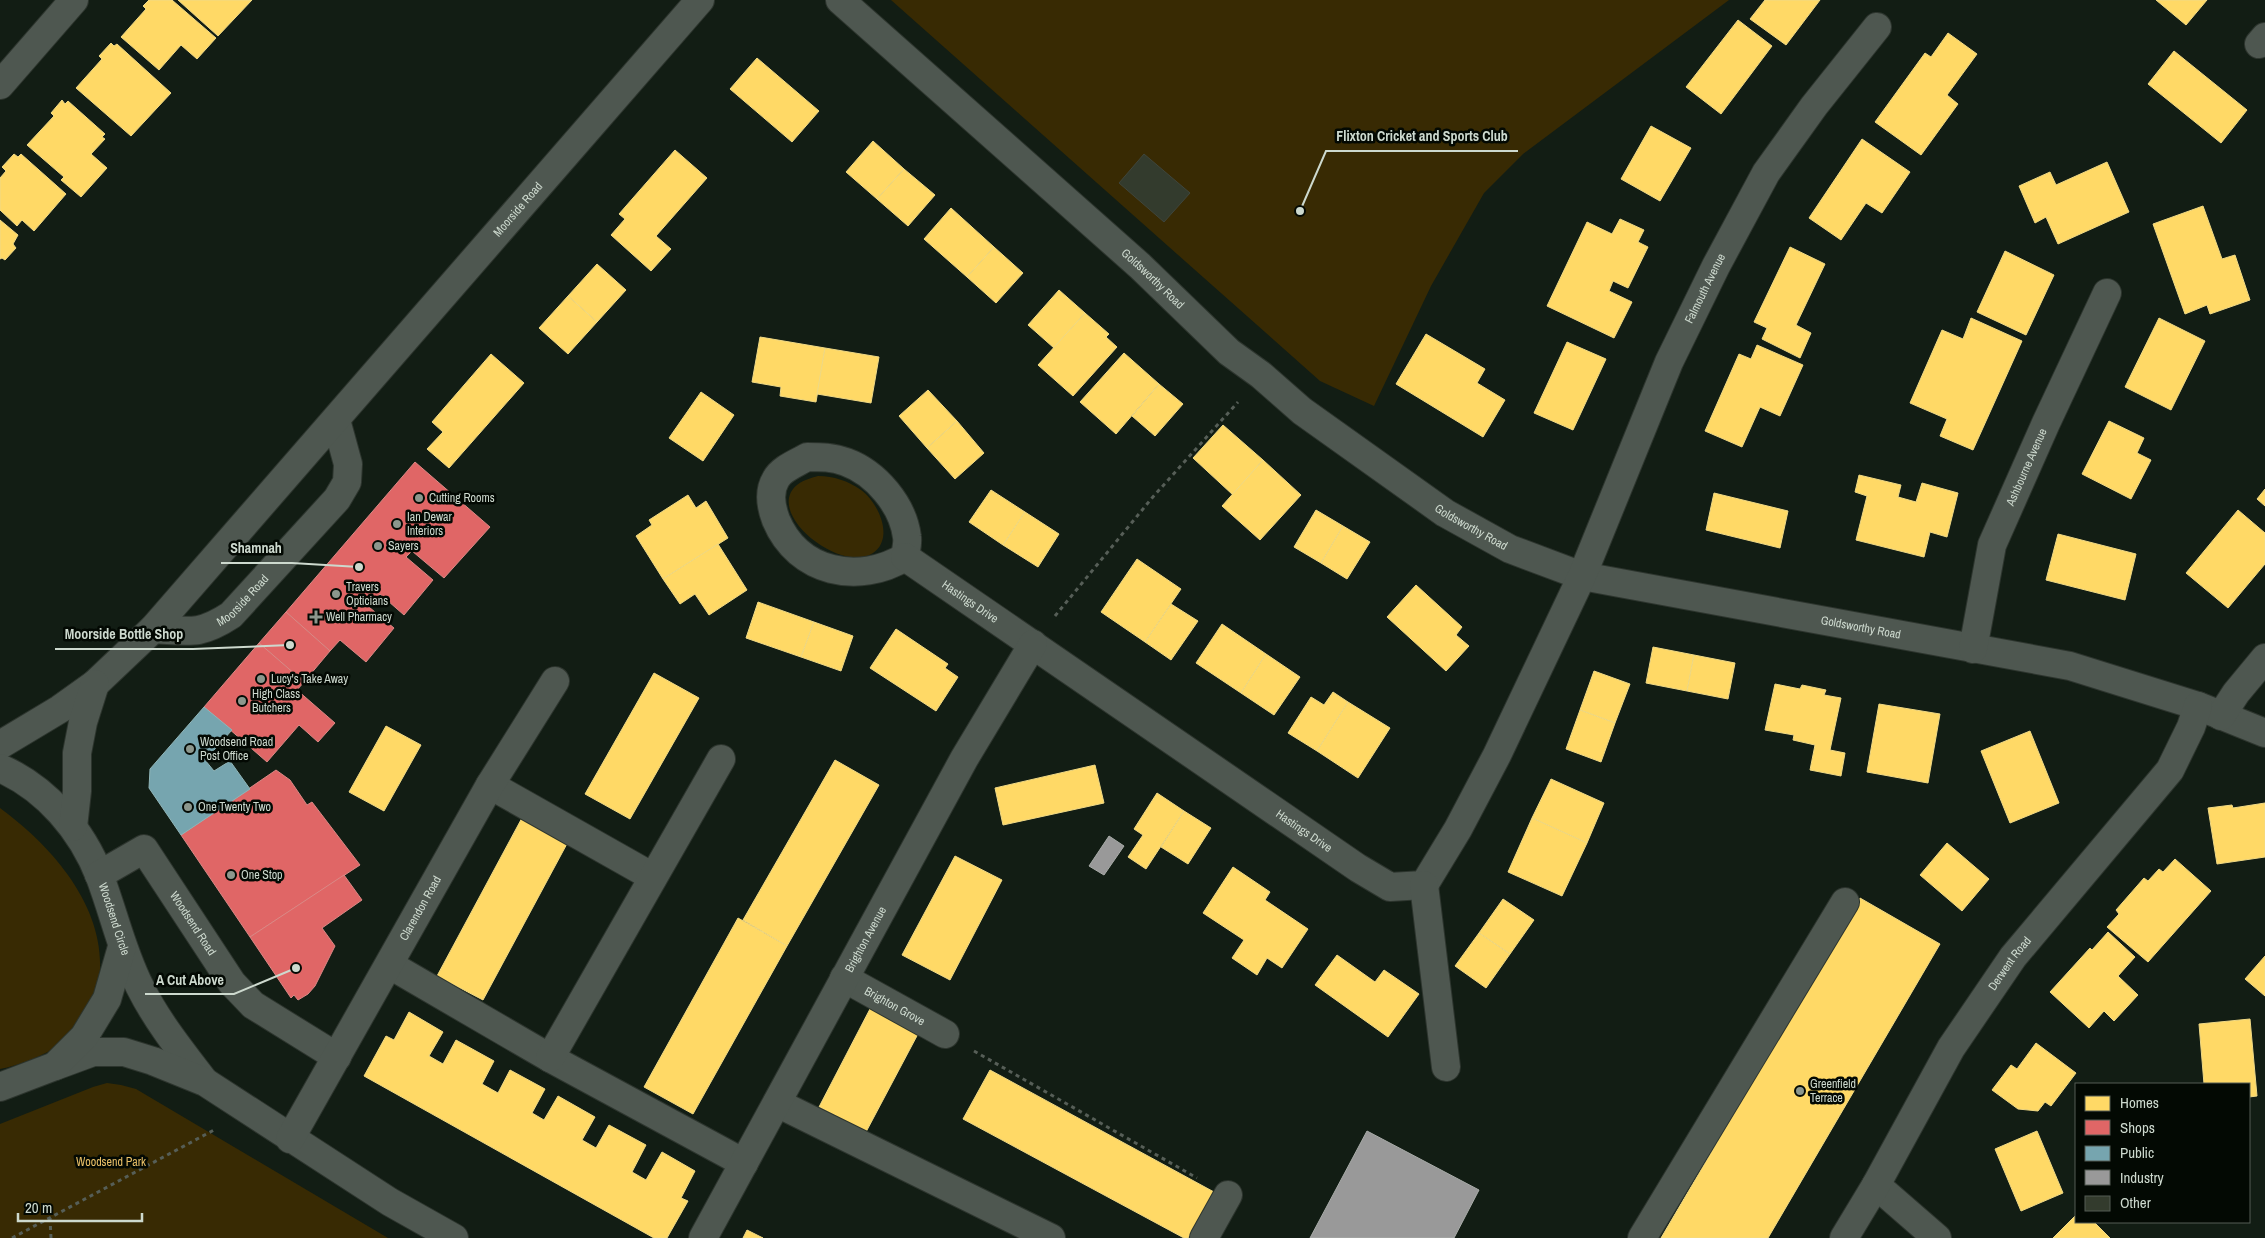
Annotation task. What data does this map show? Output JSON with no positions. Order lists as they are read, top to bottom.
{
  "streets": {
    "street": [
      "Moorside Road",
      "Goldsworthy Road",
      "Falmouth Avenue",
      "Ashbourne Avenue",
      "Hastings Drive",
      "Clarendon Road",
      "Woodsend Circle",
      "Woodsend Road",
      "Brighton Avenue",
      "Derwent Road",
      "Brighton Grove"
    ]
  },
  "crossings": [
    ["Moorside Road", "Woodsend Circle"],
    ["Goldsworthy Road", "Falmouth Avenue"],
    ["Goldsworthy Road", "Ashbourne Avenue"],
    ["Goldsworthy Road", "Derwent Road"],
    ["Hastings Drive", "Brighton Avenue"],
    ["Clarendon Road", "Woodsend Road"],
    ["Woodsend Circle", "Woodsend Road"],
    ["Brighton Avenue", "Brighton Grove"]
  ],
  "parks": ["Woodsend Park"],
  "places": {
    "other": [
      "Flixton Cricket and Sports Club",
      "Cutting Rooms",
      "Ian Dewar Interiors",
      "Sayers",
      "Shamnah",
      "Travers Opticians",
      "Moorside Bottle Shop",
      "Lucy's Take Away",
      "High Class Butchers",
      "Woodsend Road Post Office",
      "One Twenty Two",
      "One Stop",
      "A Cut Above",
      "Greenfield Terrace"
    ],
    "health": ["Well Pharmacy"]
  },
  "legend": [
    "Homes",
    "Shops",
    "Public",
    "Industry",
    "Other"
  ],
  "scale_bar": "20 m"
}
